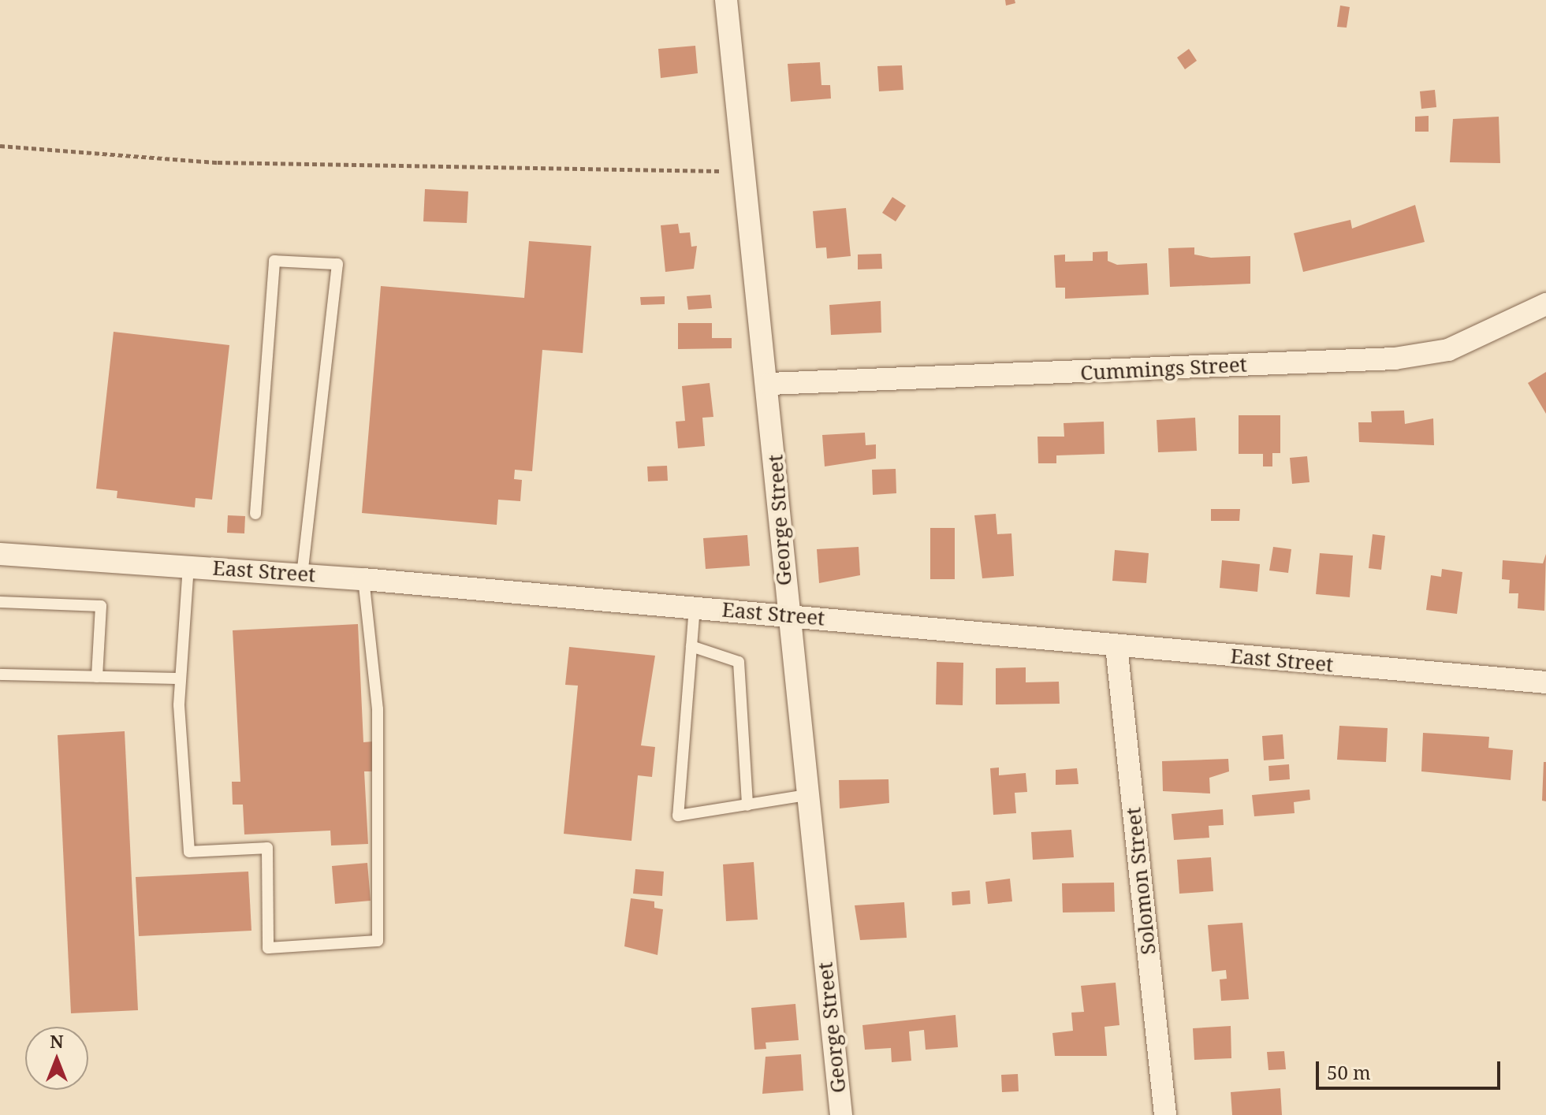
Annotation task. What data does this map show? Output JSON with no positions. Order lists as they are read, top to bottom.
{
  "streets": {
    "street": [
      "Cummings Street",
      "George Street",
      "East Street",
      "Solomon Street"
    ]
  },
  "crossings": [
    ["Cummings Street", "George Street"],
    ["George Street", "East Street"],
    ["East Street", "Solomon Street"]
  ],
  "scale_bar": "50 m",
  "north": "top"
}
